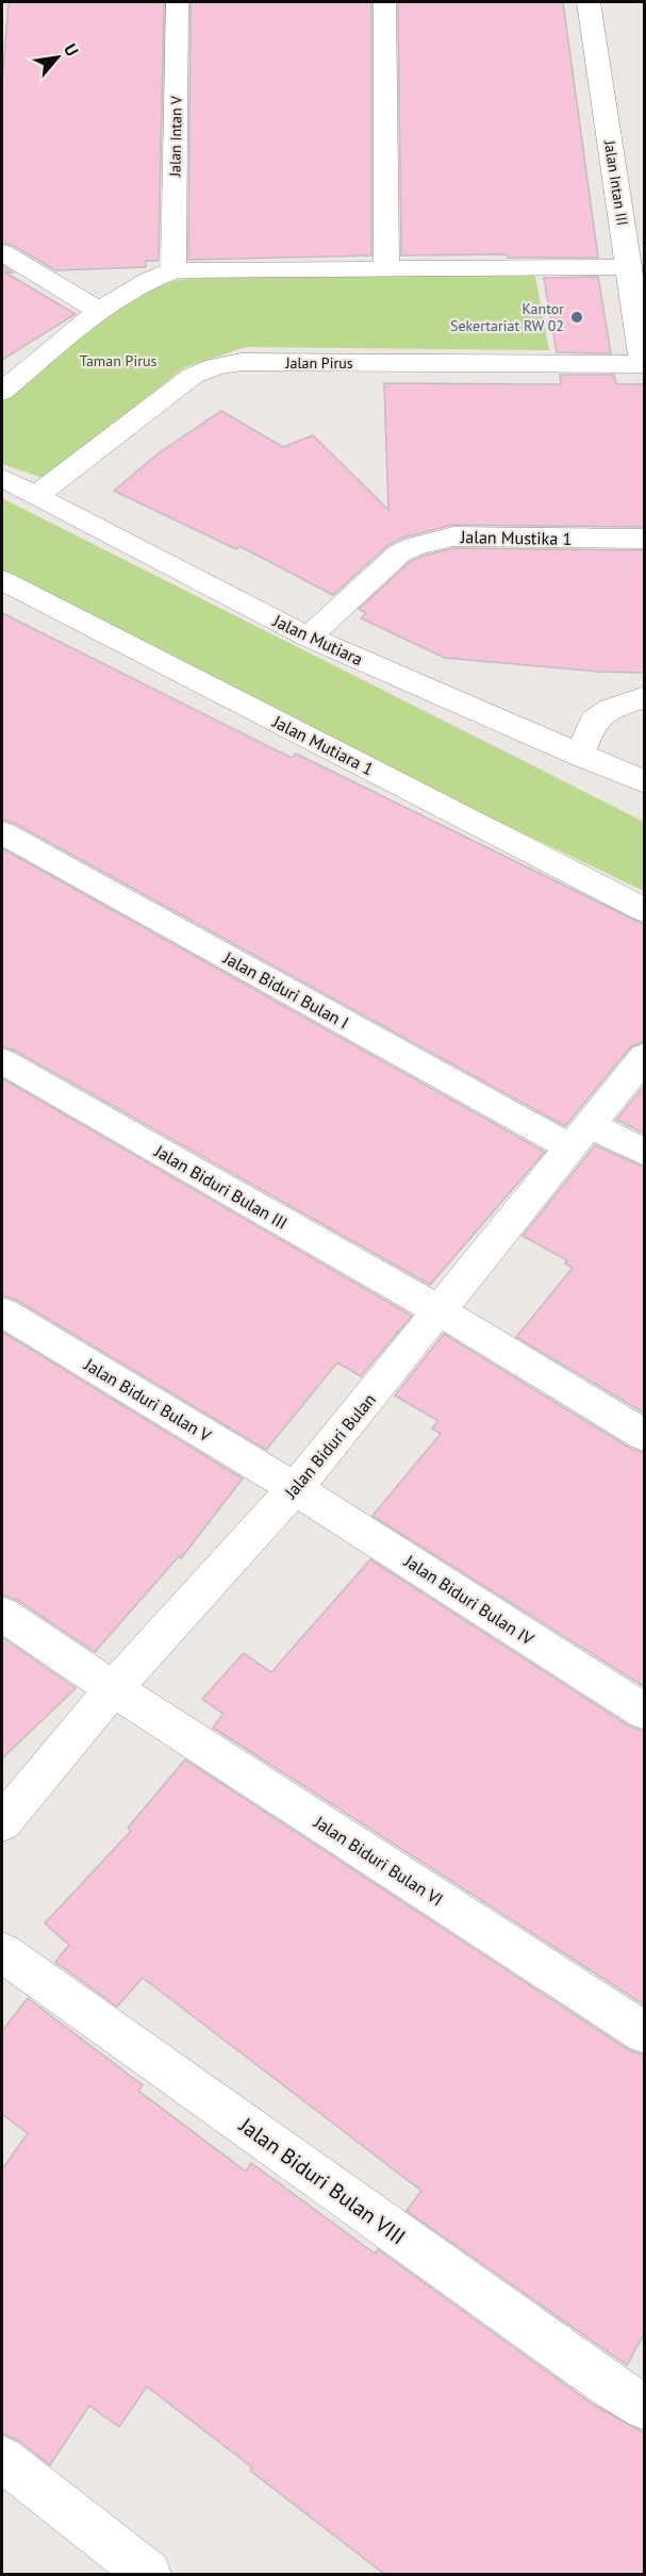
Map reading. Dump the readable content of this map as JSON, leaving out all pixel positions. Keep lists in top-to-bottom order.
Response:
{
  "streets": {
    "street": [
      "Jalan Intan V",
      "Jalan Intan III",
      "Jalan Pirus",
      "Jalan Mustika 1",
      "Jalan Mutiara",
      "Jalan Mutiara 1",
      "Jalan Biduri Bulan I",
      "Jalan Biduri Bulan III",
      "Jalan Biduri Bulan V",
      "Jalan Biduri Bulan",
      "Jalan Biduri Bulan IV",
      "Jalan Biduri Bulan VI",
      "Jalan Biduri Bulan VIII"
    ]
  },
  "crossings": [
    ["Jalan Intan III", "Jalan Pirus"],
    ["Jalan Pirus", "Jalan Mutiara"],
    ["Jalan Mustika 1", "Jalan Mutiara"],
    ["Jalan Biduri Bulan I", "Jalan Biduri Bulan"],
    ["Jalan Biduri Bulan III", "Jalan Biduri Bulan"],
    ["Jalan Biduri Bulan V", "Jalan Biduri Bulan"],
    ["Jalan Biduri Bulan V", "Jalan Biduri Bulan IV"],
    ["Jalan Biduri Bulan", "Jalan Biduri Bulan IV"],
    ["Jalan Biduri Bulan", "Jalan Biduri Bulan VI"]
  ],
  "parks": ["Taman Pirus"],
  "places": ["Kantor Sekertariat RW 02"],
  "north": "top right"
}
